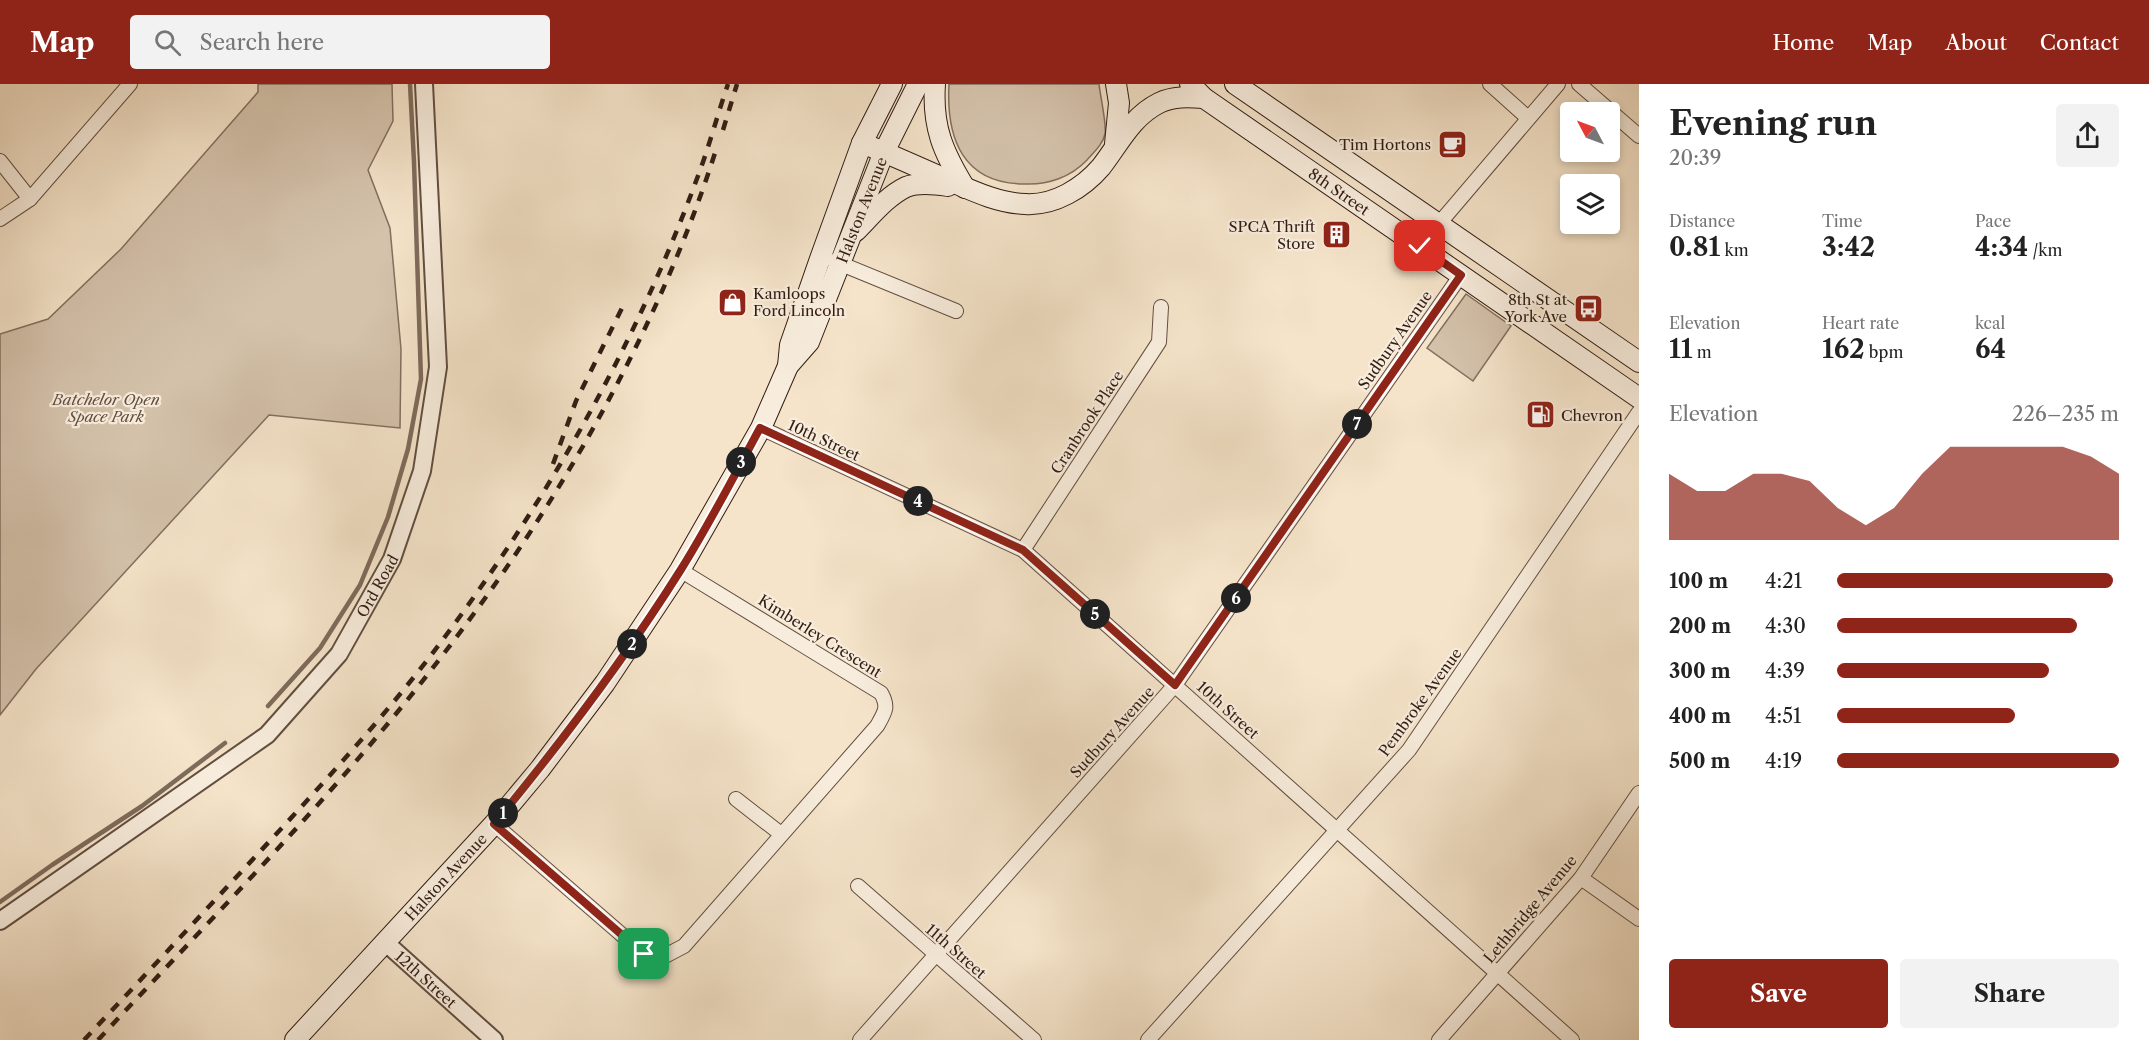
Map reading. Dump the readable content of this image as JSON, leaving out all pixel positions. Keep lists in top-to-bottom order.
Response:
{
  "streets": {
    "main road": ["8th Street", "Halston Avenue"],
    "street": [
      "Sudbury Avenue",
      "Cranbrook Place",
      "10th Street",
      "Ord Road",
      "Kimberley Crescent",
      "Pembroke Avenue",
      "Lethbridge Avenue",
      "11th Street",
      "12th Street"
    ]
  },
  "crossings": [
    ["8th Street", "Sudbury Avenue"],
    ["Halston Avenue", "10th Street"],
    ["Halston Avenue", "Kimberley Crescent"],
    ["Halston Avenue", "12th Street"],
    ["Sudbury Avenue", "10th Street"],
    ["Sudbury Avenue", "11th Street"],
    ["Cranbrook Place", "10th Street"],
    ["10th Street", "Pembroke Avenue"],
    ["10th Street", "Lethbridge Avenue"]
  ],
  "parks": ["Batchelor Open Space Park"],
  "places": {
    "cafe": ["Tim Hortons"],
    "building": ["SPCA Thrift Store"],
    "shop": ["Kamloops Ford Lincoln"],
    "bus stop": ["8th St at York Ave"],
    "fuel station": ["Chevron"]
  },
  "north": "top left",
  "page": {
    "header": "Map",
    "search": "Search here",
    "nav": [
      "Home",
      "Map",
      "About",
      "Contact"
    ],
    "heading": ["Evening run", "20:39"],
    "stats": [
      ["Distance", "0.81 km"],
      ["Time", "3:42"],
      ["Pace", "4:34 /km"],
      ["Elevation", "11 m"],
      ["Heart rate", "162 bpm"],
      ["kcal", "64"]
    ],
    "chart": ["Elevation", "226–235 m"],
    "pins": [
      "7",
      "3",
      "4",
      "6",
      "5",
      "2",
      "1"
    ],
    "list": [
      {
        "name": "100 m",
        "note": "4:21"
      },
      {
        "name": "200 m",
        "note": "4:30"
      },
      {
        "name": "300 m",
        "note": "4:39"
      },
      {
        "name": "400 m",
        "note": "4:51"
      },
      {
        "name": "500 m",
        "note": "4:19"
      }
    ],
    "buttons": ["Save", "Share"]
  }
}
